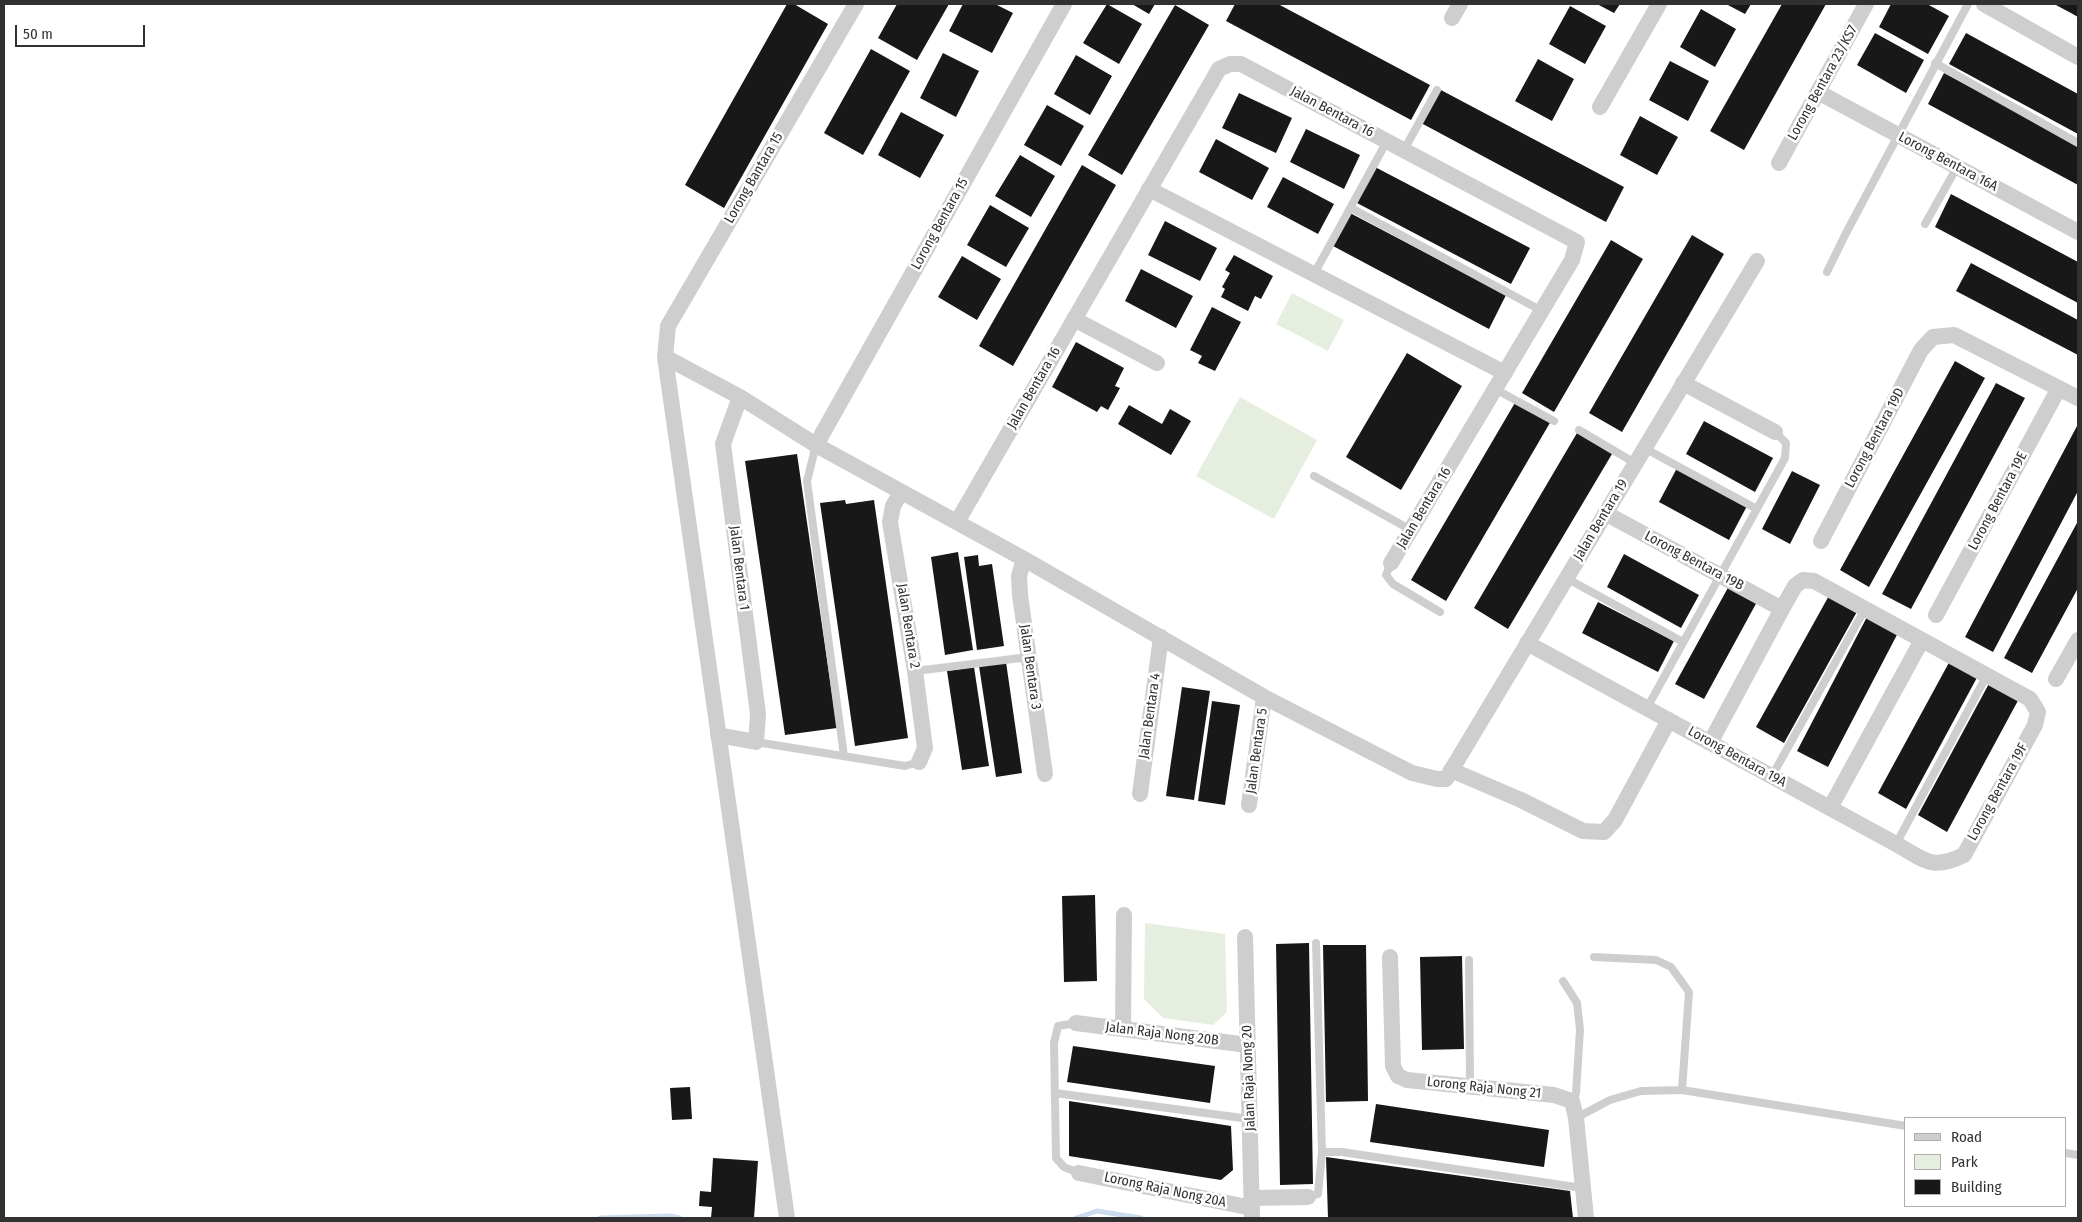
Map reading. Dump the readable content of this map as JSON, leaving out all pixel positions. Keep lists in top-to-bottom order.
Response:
{
  "streets": {
    "street": [
      "Lorong Bentara 23/KS7",
      "Jalan Bentara 16",
      "Lorong Bentara 16A",
      "Lorong Bantara 15",
      "Lorong Bentara 15",
      "Lorong Bentara 19D",
      "Lorong Bentara 19E",
      "Jalan Bentara 19",
      "Lorong Bentara 19B",
      "Jalan Bentara 1",
      "Jalan Bentara 2",
      "Jalan Bentara 3",
      "Jalan Bentara 4",
      "Jalan Bentara 5",
      "Lorong Bentara 19A",
      "Lorong Bentara 19F",
      "Jalan Raja Nong 20B",
      "Jalan Raja Nong 20",
      "Lorong Raja Nong 21",
      "Lorong Raja Nong 20A"
    ]
  },
  "crossings": [
    ["Lorong Bentara 23/KS7", "Lorong Bentara 16A"],
    ["Lorong Bentara 19D", "Lorong Bentara 19E"],
    ["Jalan Bentara 19", "Lorong Bentara 19B"],
    ["Jalan Bentara 19", "Lorong Bentara 19A"],
    ["Lorong Bentara 19A", "Lorong Bentara 19F"],
    ["Jalan Raja Nong 20B", "Jalan Raja Nong 20"],
    ["Jalan Raja Nong 20", "Lorong Raja Nong 20A"]
  ],
  "legend": ["Road", "Park", "Building"],
  "scale_bar": "50 m"
}
